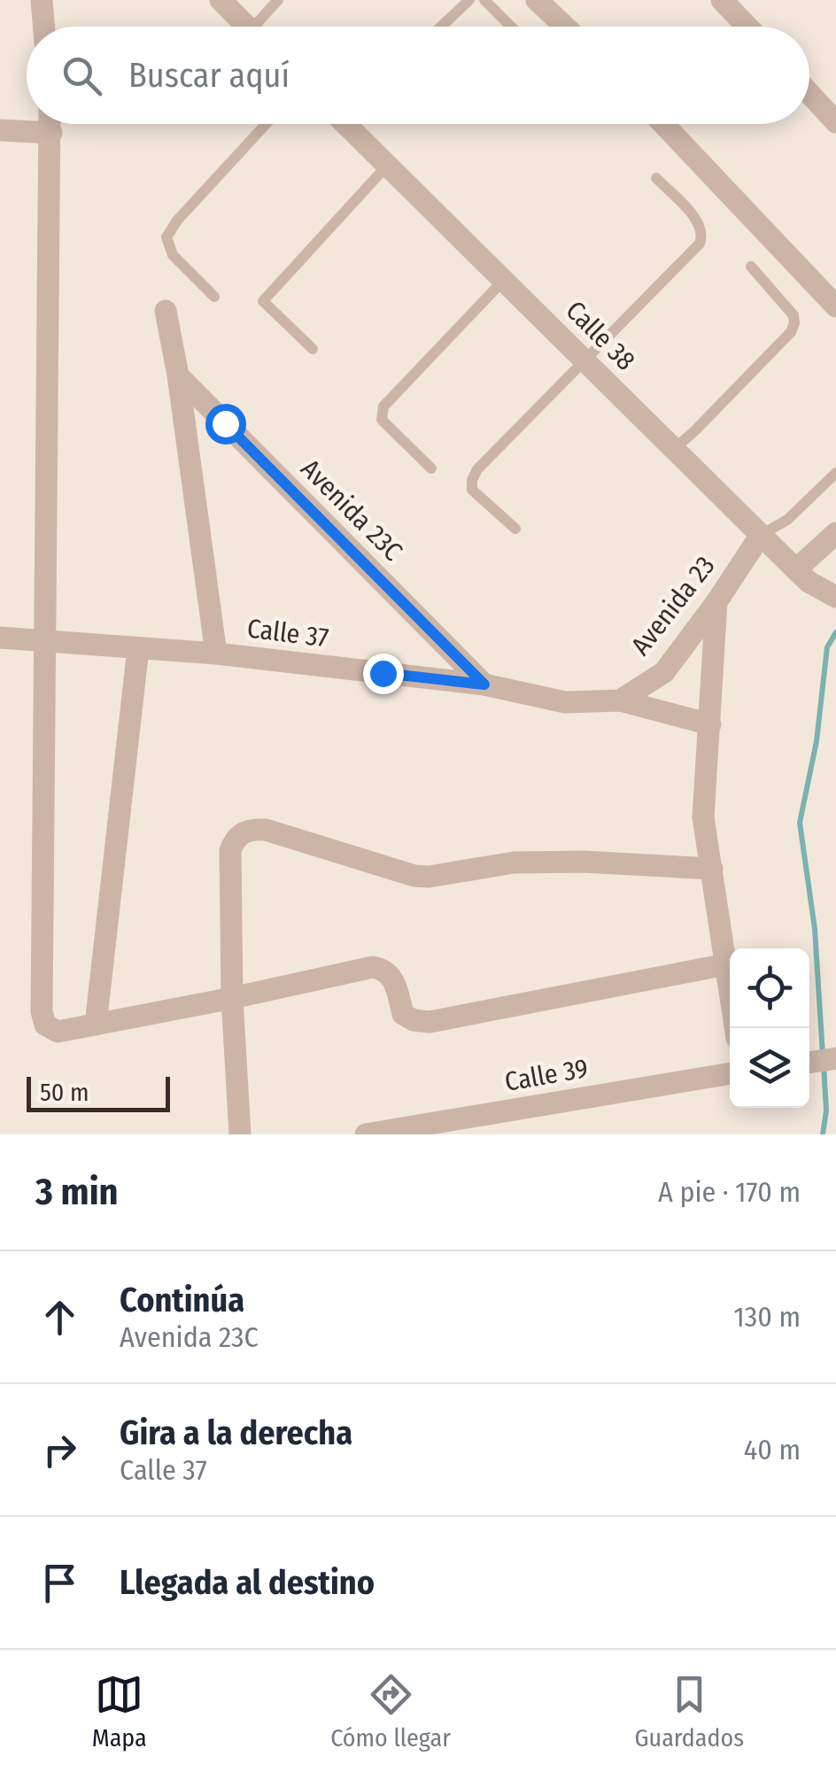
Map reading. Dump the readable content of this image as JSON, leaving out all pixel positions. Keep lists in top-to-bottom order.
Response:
{
  "streets": {
    "street": [
      "Calle 38",
      "Avenida 23C",
      "Avenida 23",
      "Calle 37",
      "Calle 39"
    ]
  },
  "crossings": [
    ["Calle 38", "Avenida 23"],
    ["Avenida 23C", "Calle 37"],
    ["Avenida 23", "Calle 37"]
  ],
  "scale_bar": "50 m",
  "page": {
    "search": "Buscar aquí",
    "scale": "50 m",
    "heading": ["3 min", "A pie · 170 m"],
    "list": [
      ["Continúa", "Avenida 23C", "130 m"],
      ["Gira a la derecha", "Calle 37", "40 m"],
      "Llegada al destino"
    ],
    "nav": ["Mapa", "Cómo llegar", "Guardados"]
  }
}
